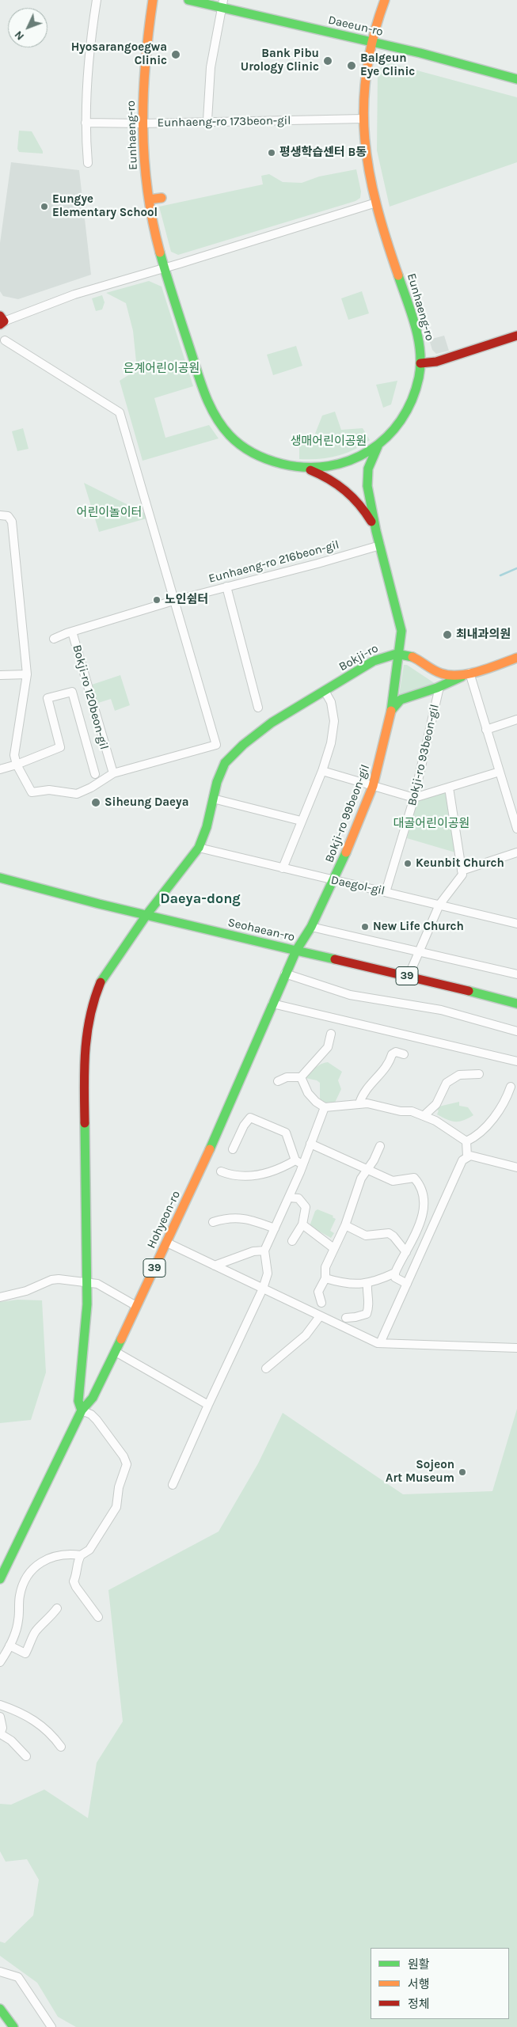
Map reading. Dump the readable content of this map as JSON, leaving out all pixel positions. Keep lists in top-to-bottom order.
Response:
{
  "streets": {
    "main road": [
      "Daeeun-ro",
      "Eunhaeng-ro",
      "Bokji-ro",
      "Bokji-ro 99beon-gil",
      "Seohaean-ro",
      "39",
      "Hohyeon-ro"
    ],
    "street": [
      "Eunhaeng-ro 173beon-gil",
      "Eunhaeng-ro 216beon-gil",
      "Bokji-ro 120beon-gil",
      "Bokji-ro 93beon-gil",
      "Daegol-gil"
    ]
  },
  "crossings": [
    ["Daeeun-ro", "Eunhaeng-ro"],
    ["Eunhaeng-ro 173beon-gil", "Eunhaeng-ro"],
    ["Eunhaeng-ro 216beon-gil", "Bokji-ro 120beon-gil"],
    ["Bokji-ro", "Bokji-ro 99beon-gil"],
    ["Bokji-ro", "Daegol-gil"],
    ["Bokji-ro", "Seohaean-ro"],
    ["Bokji-ro", "Hohyeon-ro"],
    ["Bokji-ro 93beon-gil", "Daegol-gil"],
    ["Bokji-ro 99beon-gil", "Daegol-gil"],
    ["Bokji-ro 99beon-gil", "Seohaean-ro"],
    ["Bokji-ro 99beon-gil", "Hohyeon-ro"],
    ["Seohaean-ro", "Hohyeon-ro"]
  ],
  "districts": ["Daeya-dong"],
  "parks": [
    "은계어린이공원",
    "생매어린이공원",
    "어린이놀이터",
    "대골어린이공원"
  ],
  "places": [
    "Hyosarangoegwa Clinic",
    "Bank Pibu Urology Clinic",
    "Balgeun Eye Clinic",
    "평생학습센터 B동",
    "Eungye Elementary School",
    "노인쉼터",
    "최내과의원",
    "Siheung Daeya",
    "Keunbit Church",
    "New Life Church",
    "Sojeon Art Museum"
  ],
  "legend": ["원활", "서행", "정체"],
  "north": "bottom left"
}
